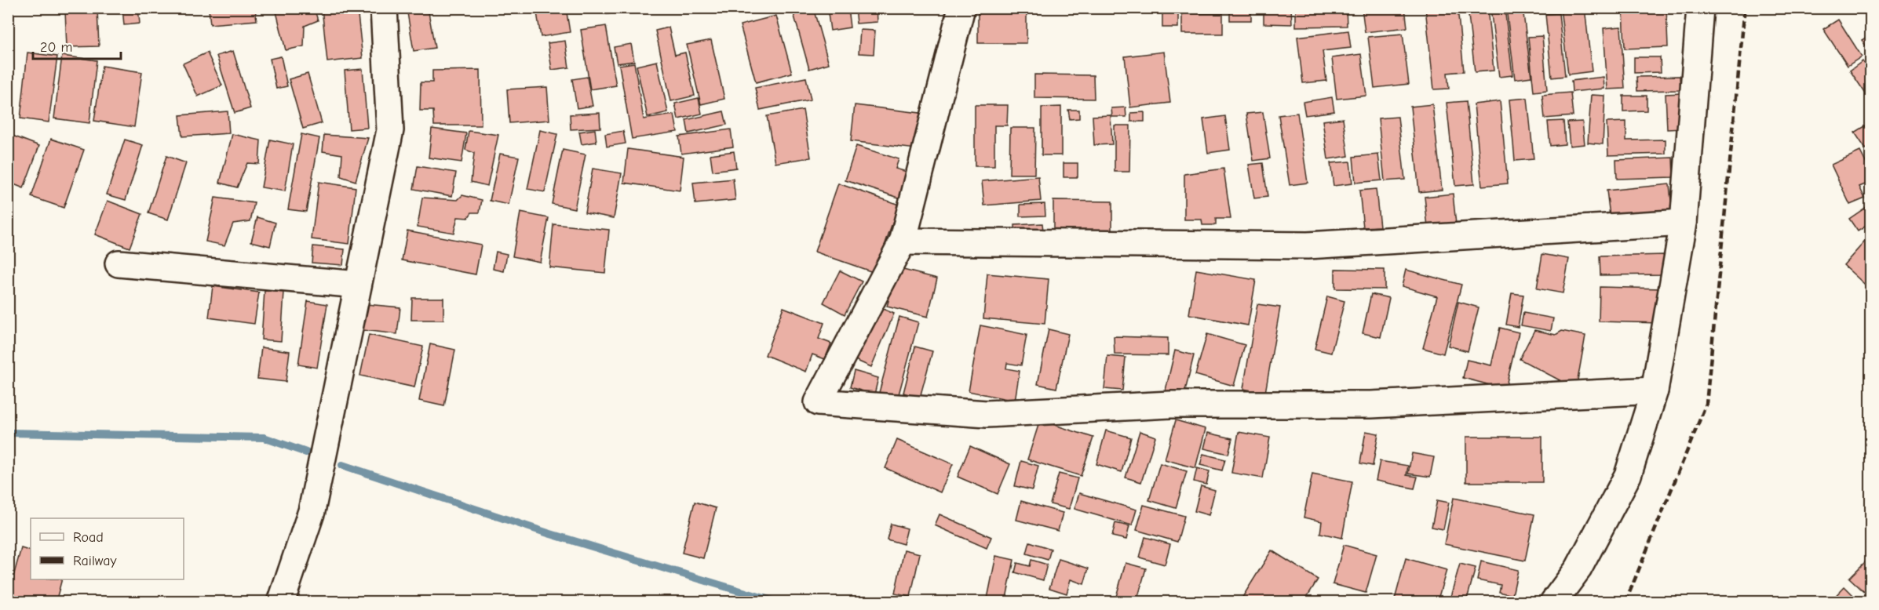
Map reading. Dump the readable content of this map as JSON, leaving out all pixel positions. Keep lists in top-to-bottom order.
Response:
{
  "legend": ["Road", "Railway"],
  "scale_bar": "20 m"
}
